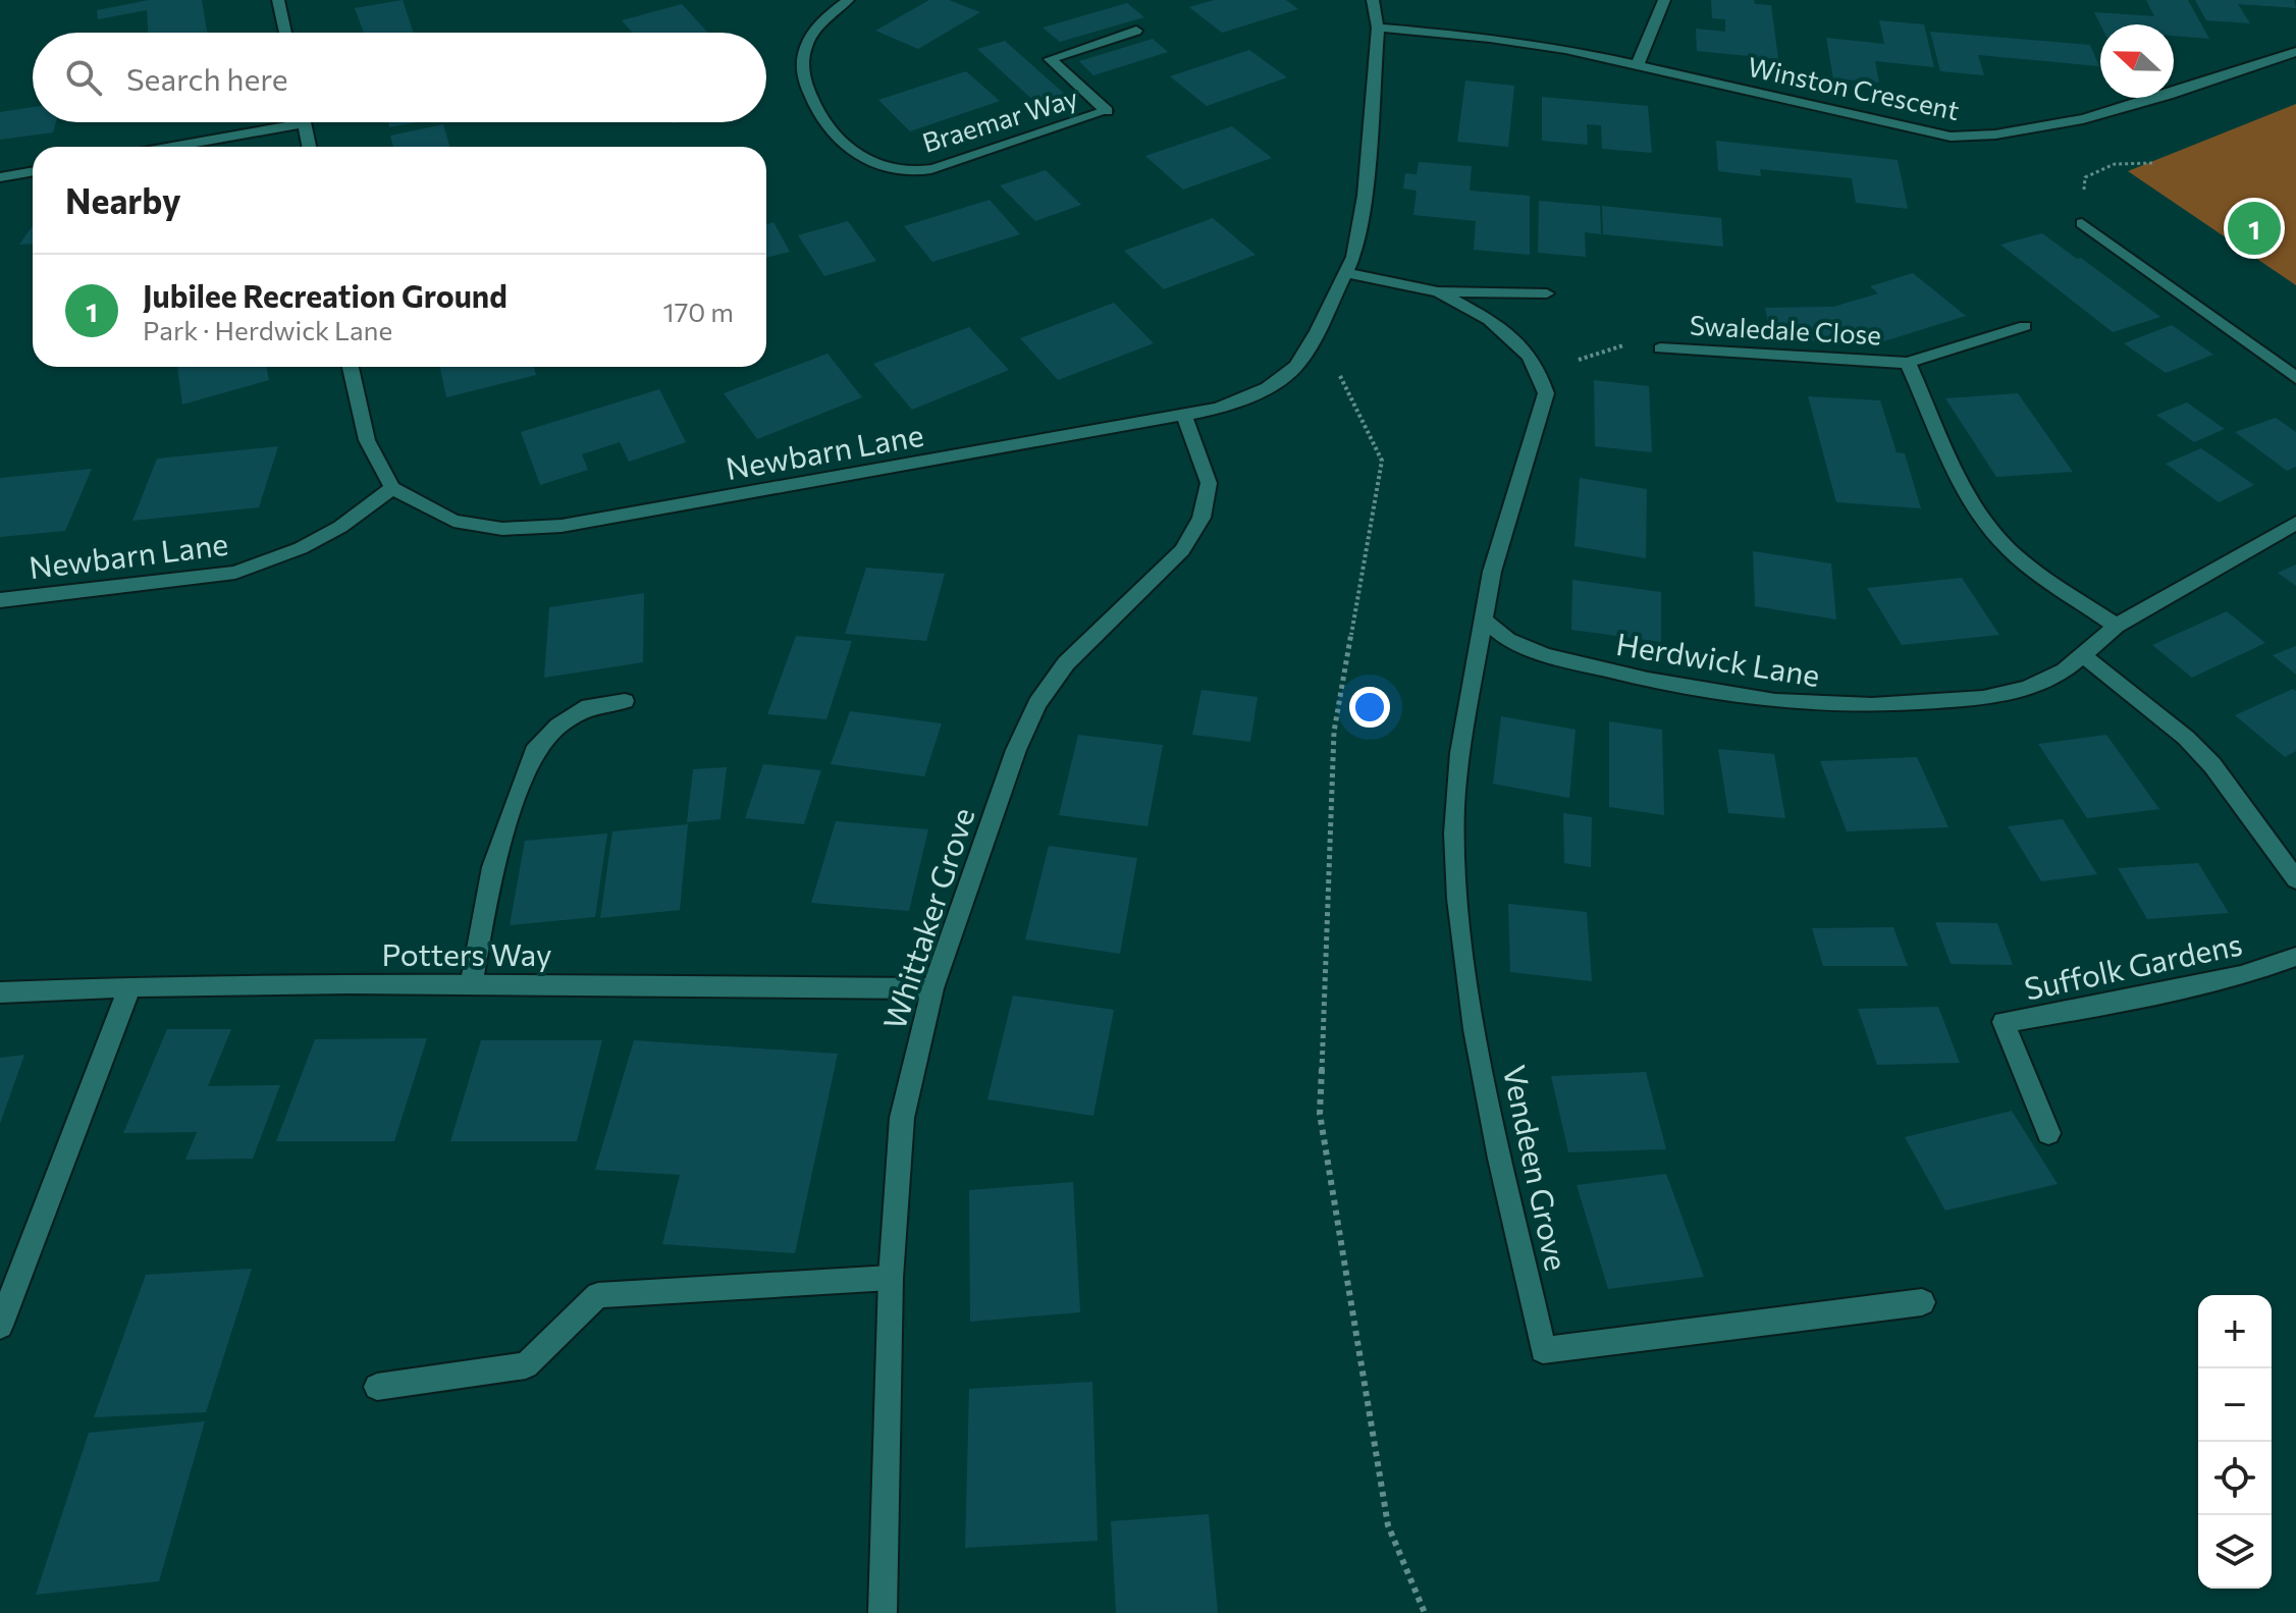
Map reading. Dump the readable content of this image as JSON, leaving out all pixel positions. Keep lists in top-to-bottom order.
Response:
{
  "streets": {
    "street": [
      "Winston Crescent",
      "Braemar Way",
      "Swaledale Close",
      "Newbarn Lane",
      "Herdwick Lane",
      "Whittaker Grove",
      "Potters Way",
      "Suffolk Gardens",
      "Vendeen Grove"
    ]
  },
  "crossings": [
    ["Winston Crescent", "Newbarn Lane"],
    ["Swaledale Close", "Herdwick Lane"],
    ["Newbarn Lane", "Whittaker Grove"],
    ["Herdwick Lane", "Vendeen Grove"],
    ["Whittaker Grove", "Potters Way"]
  ],
  "north": "left",
  "page": {
    "search": "Search here",
    "heading": "Nearby",
    "pins": "1",
    "list": [
      {
        "mark": "1",
        "name": "Jubilee Recreation Ground",
        "note": "Park · Herdwick Lane",
        "value": "170 m"
      }
    ],
    "map_buttons": ["+", "−"]
  }
}
